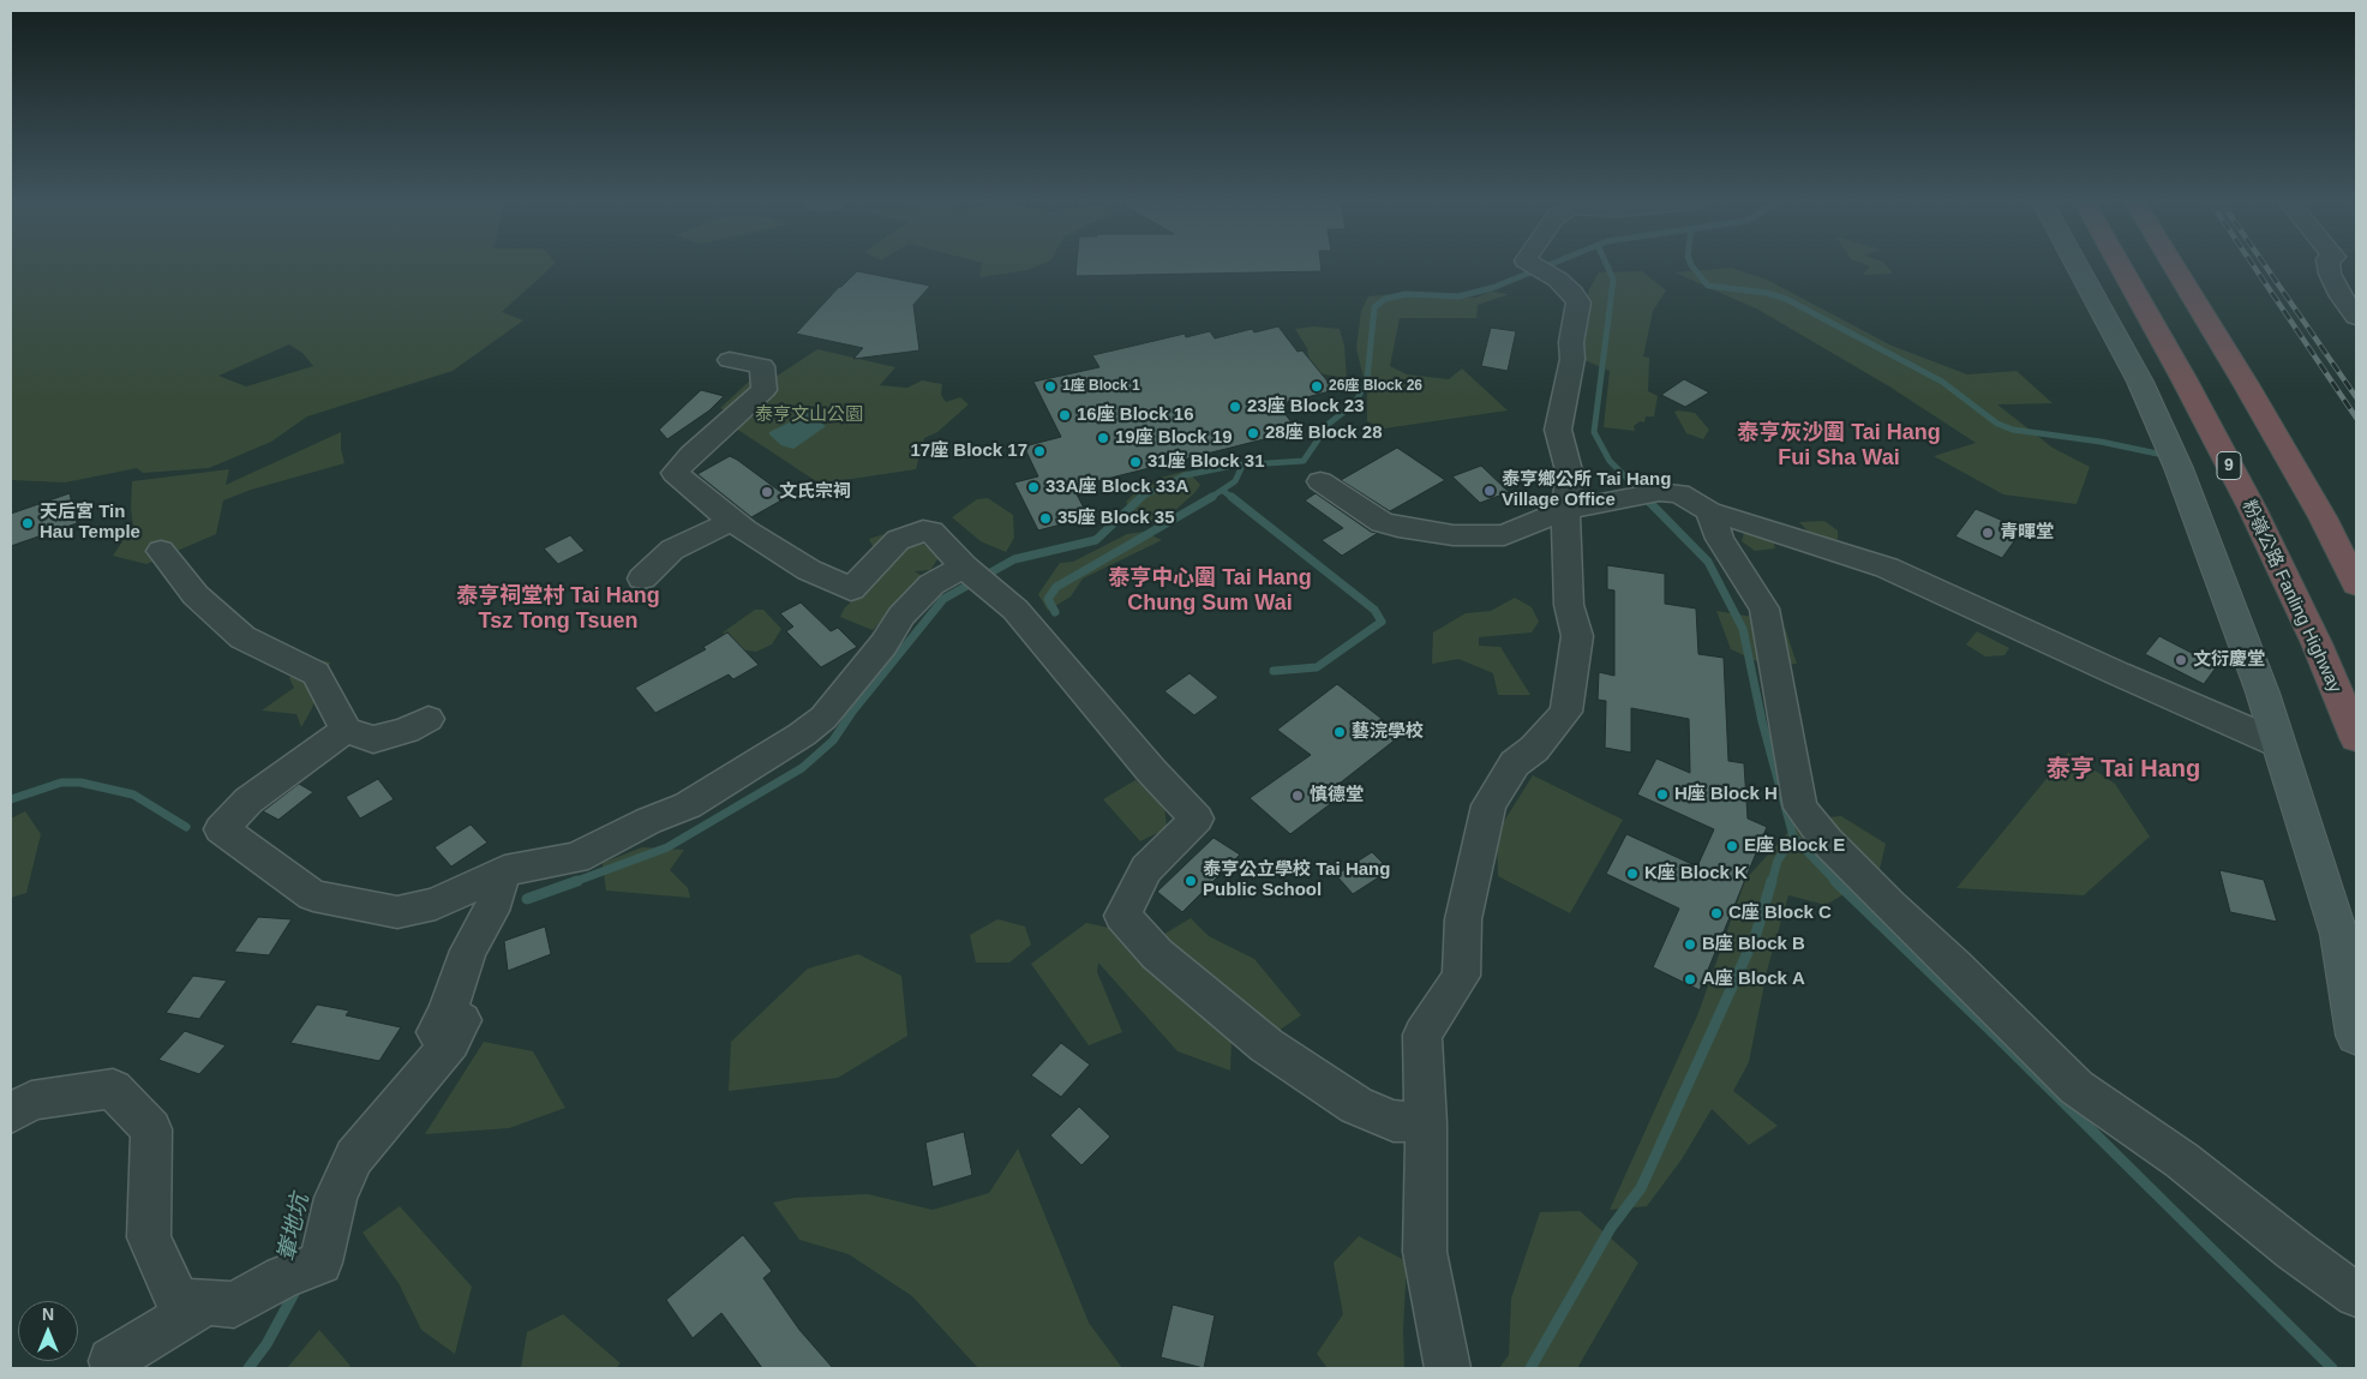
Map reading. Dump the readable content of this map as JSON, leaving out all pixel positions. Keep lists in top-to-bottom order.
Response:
{
  "streets": {
    "highway": ["9", "粉嶺公路 Fanling Highway"]
  },
  "districts": [
    "泰亨灰沙圍 Tai Hang Fui Sha Wai",
    "泰亨中心圍 Tai Hang Chung Sum Wai",
    "泰亨祠堂村 Tai Hang Tsz Tong Tsuen",
    "泰亨 Tai Hang"
  ],
  "water": ["輋地坑"],
  "parks": ["泰亨文山公園"],
  "places": [
    "1座 Block 1",
    "26座 Block 26",
    "23座 Block 23",
    "16座 Block 16",
    "28座 Block 28",
    "19座 Block 19",
    "17座 Block 17",
    "31座 Block 31",
    "33A座 Block 33A",
    "泰亨鄉公所 Tai Hang Village Office",
    "文氏宗祠",
    "35座 Block 35",
    "天后宮 Tin Hau Temple",
    "青暉堂",
    "文衍慶堂",
    "藝浣學校",
    "H座 Block H",
    "慎德堂",
    "E座 Block E",
    "K座 Block K",
    "泰亨公立學校 Tai Hang Public School",
    "C座 Block C",
    "B座 Block B",
    "A座 Block A"
  ],
  "north": "top"
}
